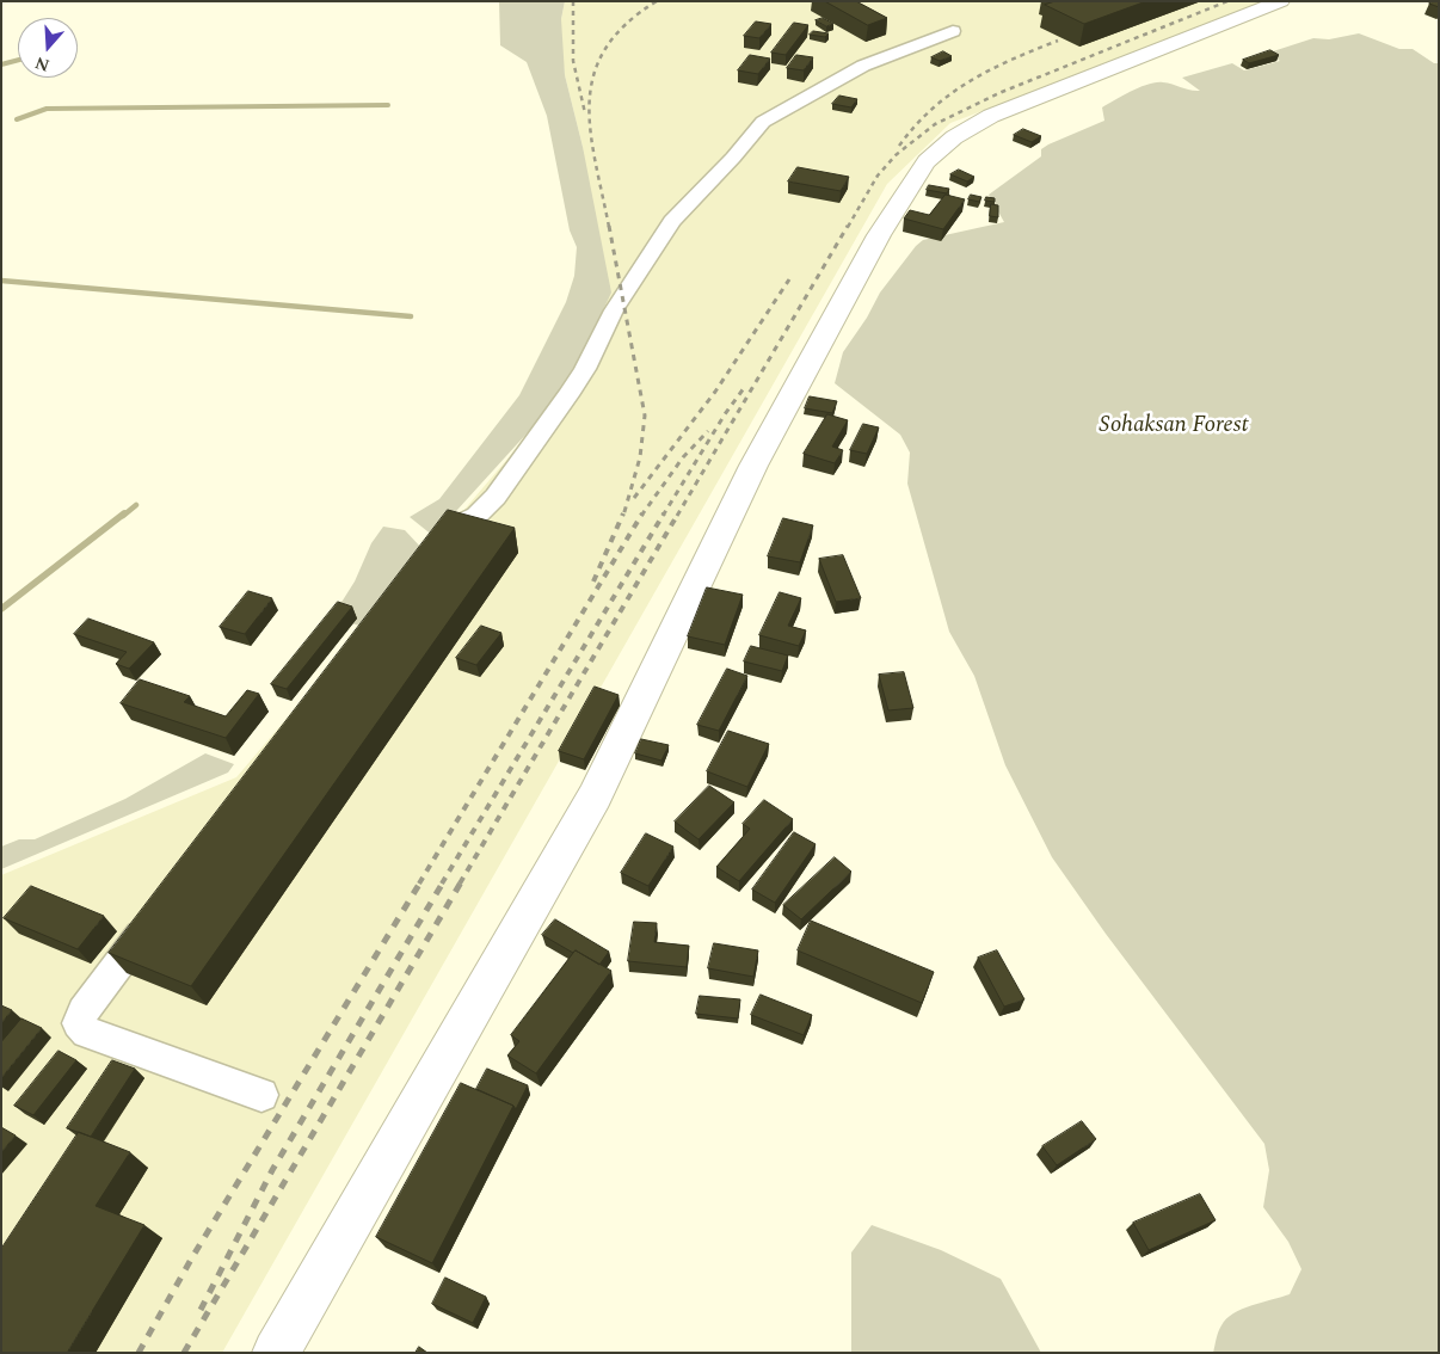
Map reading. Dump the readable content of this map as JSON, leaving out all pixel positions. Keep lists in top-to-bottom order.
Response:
{
  "parks": ["Sohaksan Forest"],
  "north": "bottom"
}
